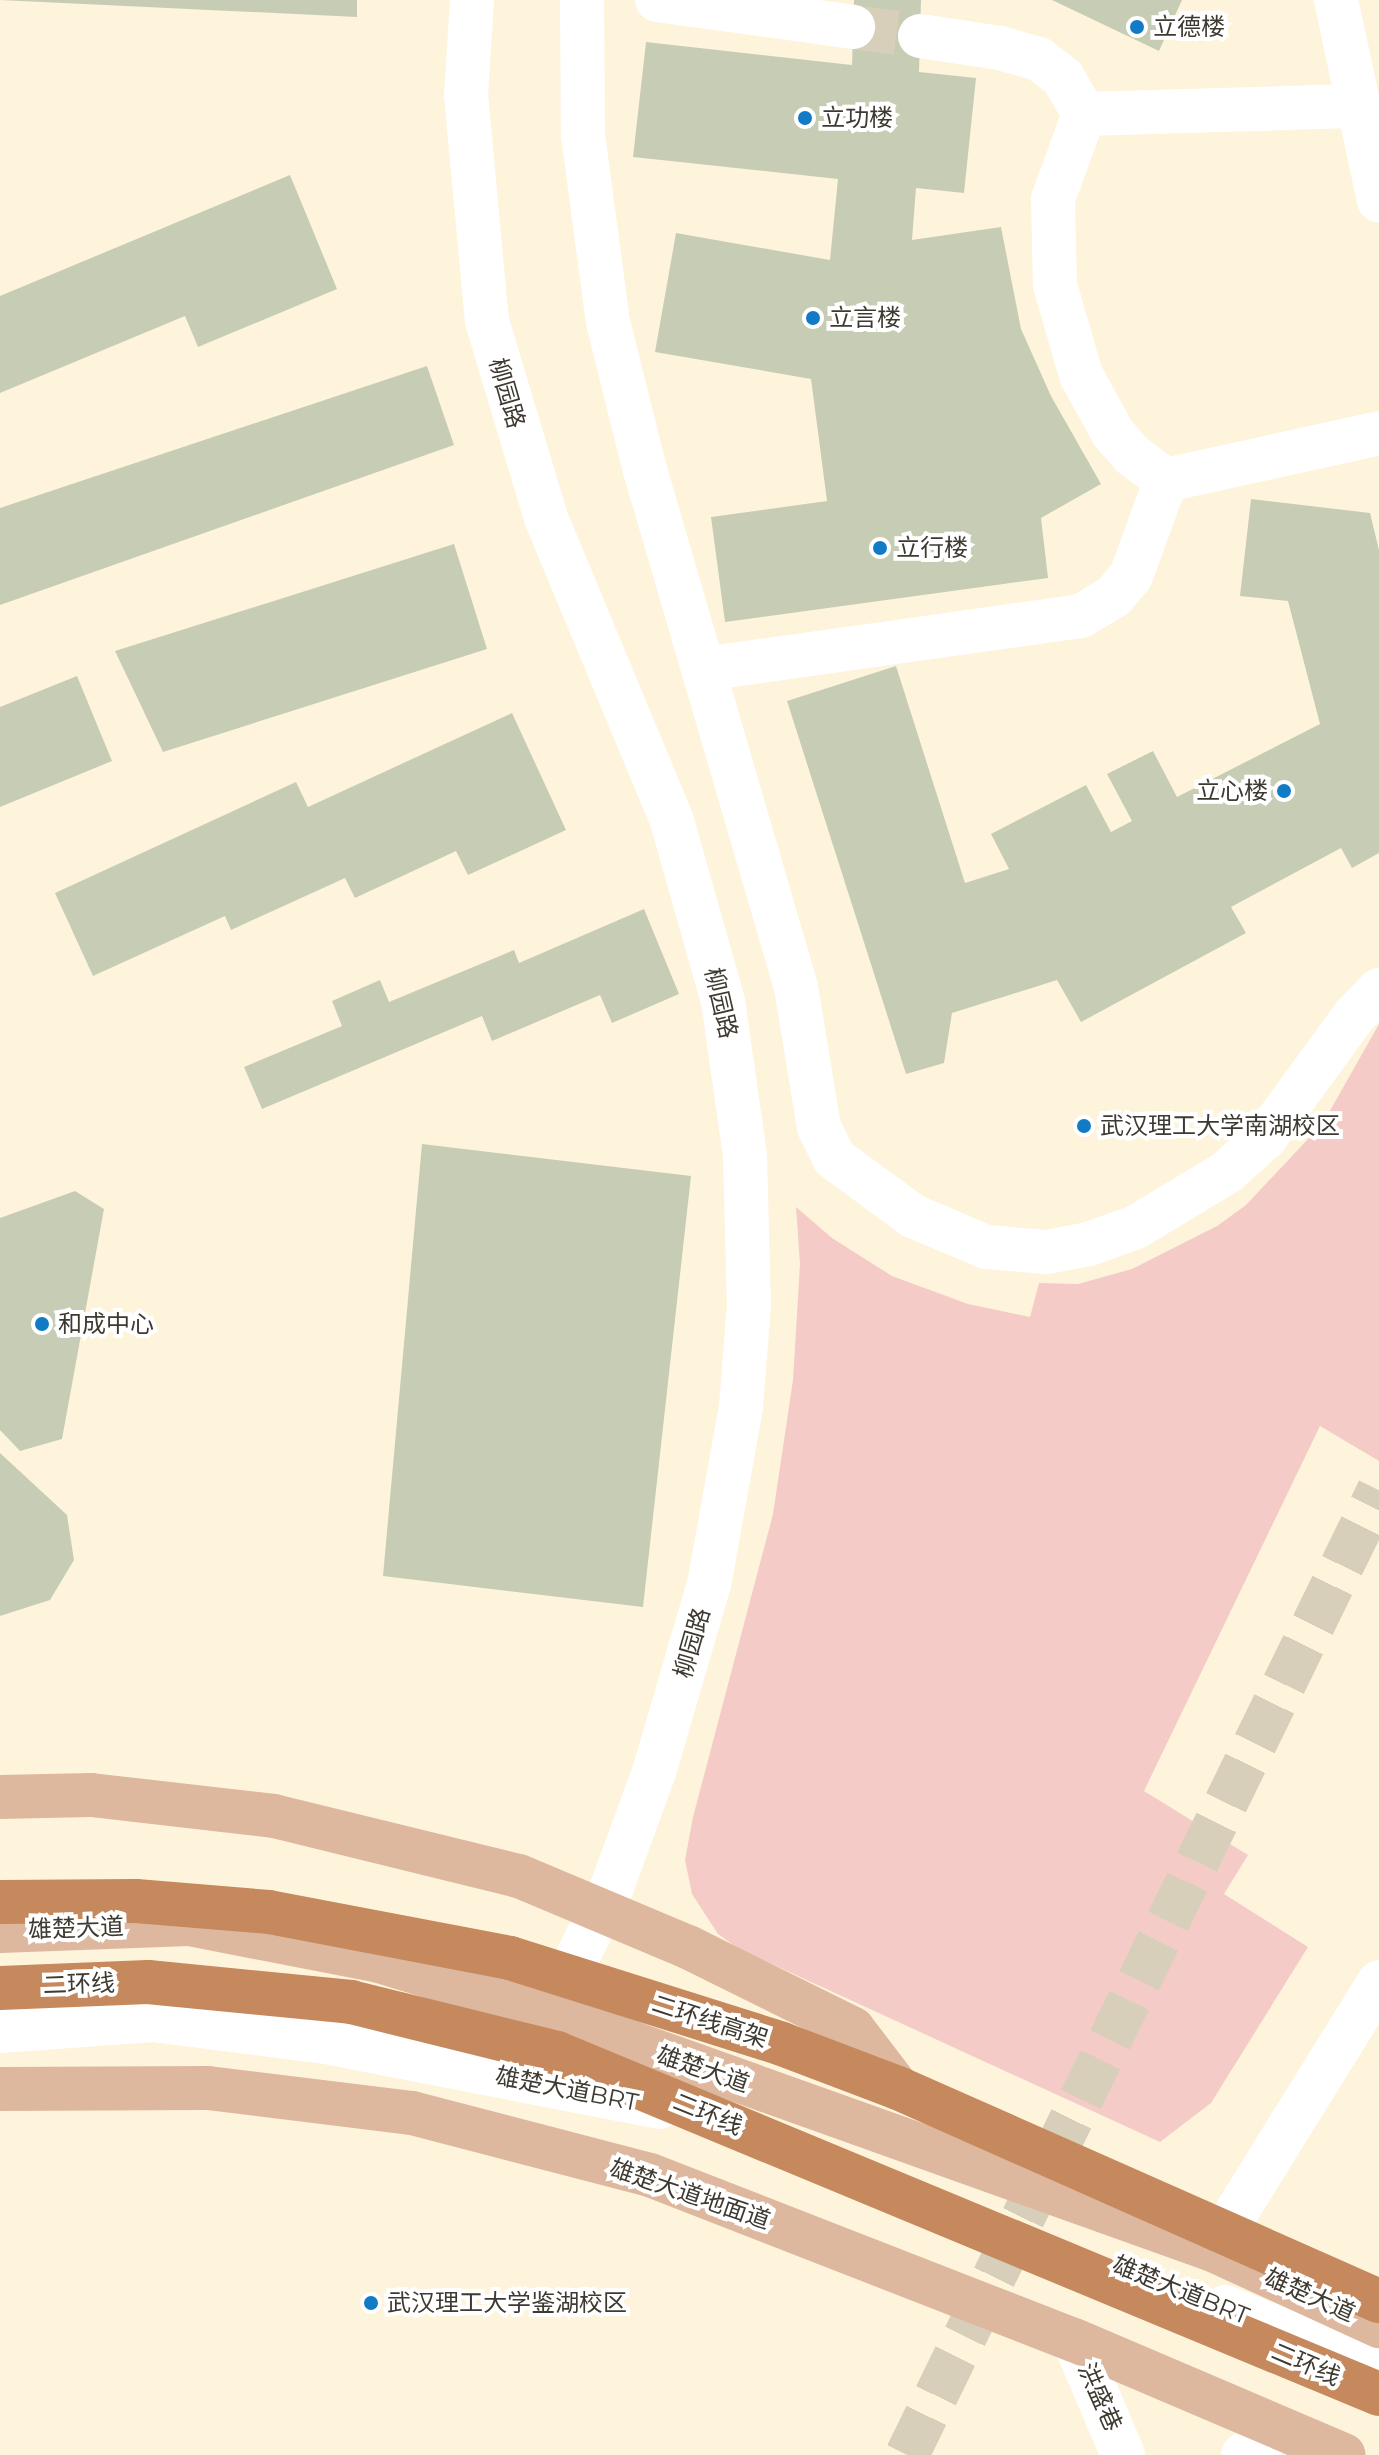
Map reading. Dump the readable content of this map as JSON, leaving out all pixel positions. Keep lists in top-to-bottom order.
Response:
{
  "streets": {
    "highway": ["二环线", "二环线高架"],
    "main road": ["雄楚大道", "雄楚大道地面道"],
    "street": ["柳园路", "雄楚大道BRT", "洪盛巷"]
  },
  "crossings": [
    ["柳园路", "雄楚大道"],
    ["雄楚大道地面道", "洪盛巷"]
  ],
  "places": [
    "立德楼",
    "立功楼",
    "立言楼",
    "立行楼",
    "立心楼",
    "武汉理工大学南湖校区",
    "和成中心",
    "武汉理工大学鉴湖校区"
  ]
}
